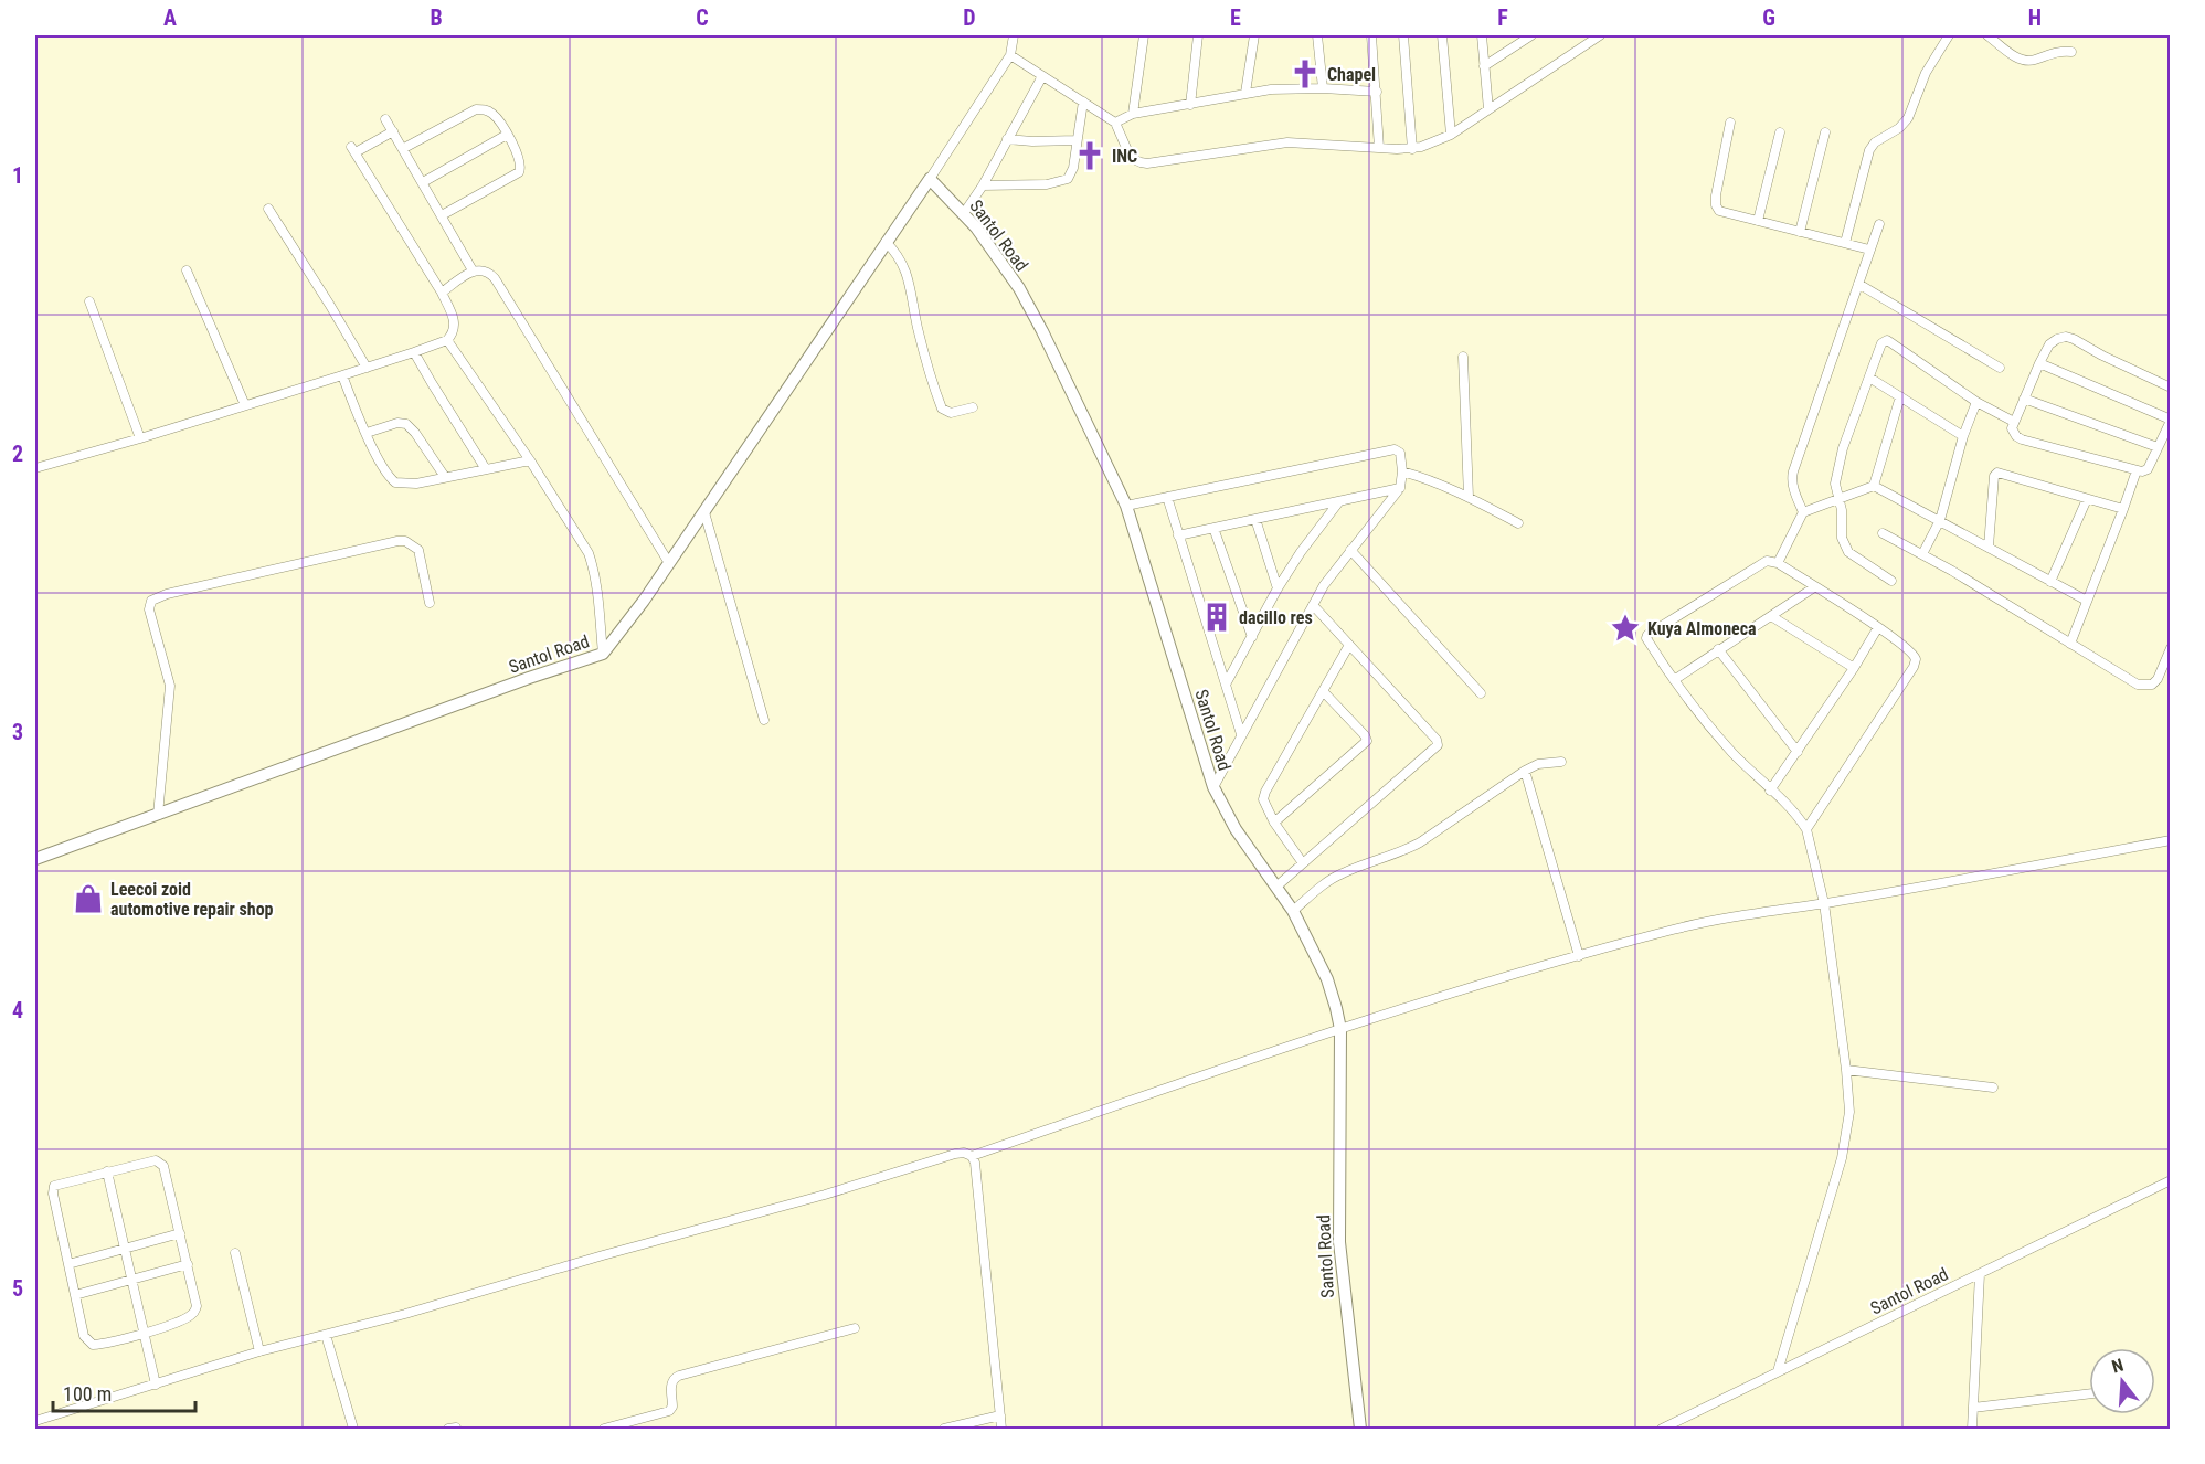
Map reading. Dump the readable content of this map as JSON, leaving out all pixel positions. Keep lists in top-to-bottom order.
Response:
{
  "streets": {
    "street": ["Santol Road"]
  },
  "places": {
    "church": ["Chapel", "INC"],
    "building": ["dacillo res"],
    "place": ["Kuya Almoneca"],
    "shop": ["Leecoi zoid automotive repair shop"]
  },
  "scale_bar": "100 m",
  "north": "top",
  "grid": {
    "columns": [
      "A",
      "B",
      "C",
      "D",
      "E",
      "F",
      "G",
      "H"
    ],
    "rows": [
      "1",
      "2",
      "3",
      "4",
      "5"
    ]
  }
}
